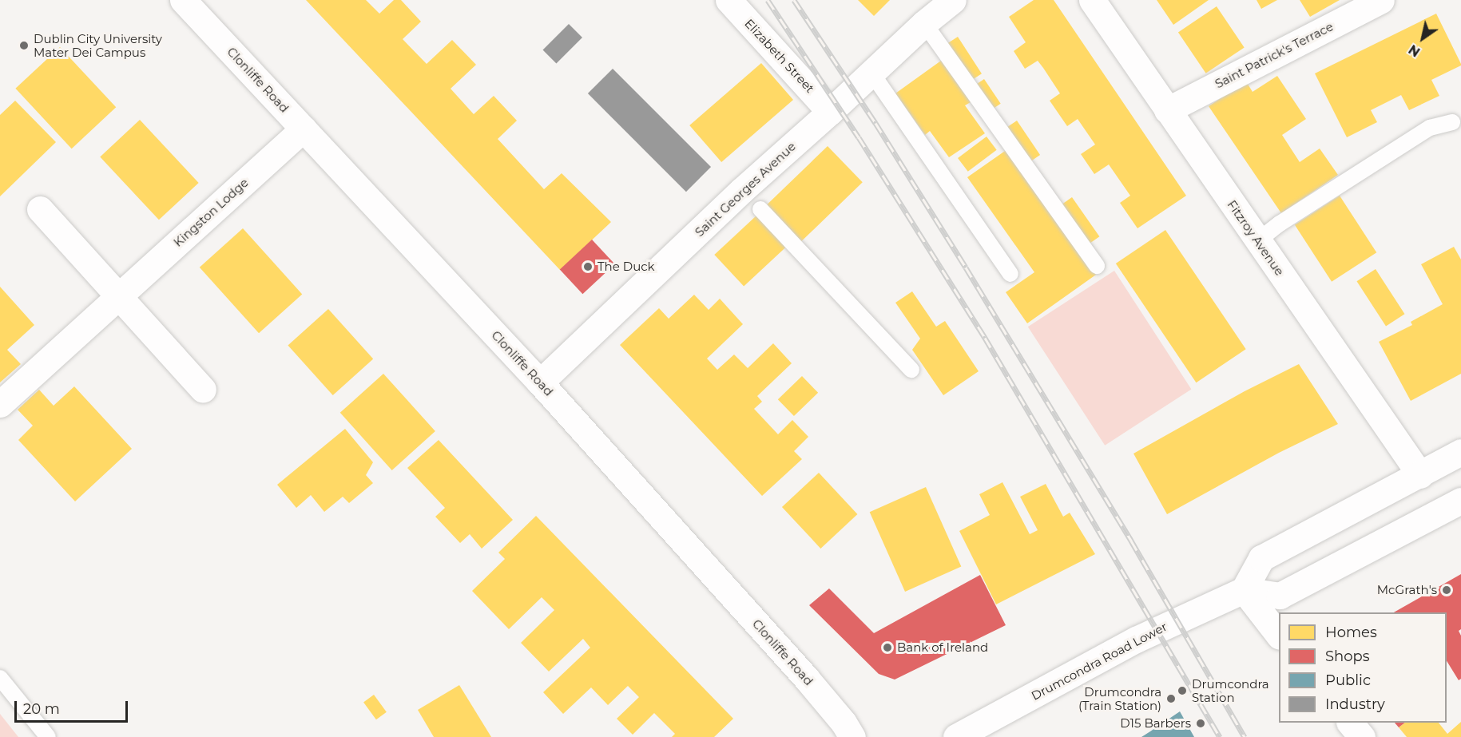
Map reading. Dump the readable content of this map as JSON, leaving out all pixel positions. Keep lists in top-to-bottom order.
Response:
{
  "streets": {
    "street": [
      "Saint Patrick's Terrace",
      "Elizabeth Street",
      "Clonliffe Road",
      "Saint Georges Avenue",
      "Kingston Lodge",
      "Fitzroy Avenue",
      "Drumcondra Road Lower"
    ]
  },
  "crossings": [
    ["Saint Patrick's Terrace", "Fitzroy Avenue"],
    ["Elizabeth Street", "Saint Georges Avenue"],
    ["Clonliffe Road", "Saint Georges Avenue"],
    ["Clonliffe Road", "Kingston Lodge"]
  ],
  "places": [
    "Dublin City University Mater Dei Campus",
    "The Duck",
    "McGrath's",
    "Bank of Ireland",
    "Drumcondra Station",
    "Drumcondra (Train Station)",
    "D15 Barbers"
  ],
  "legend": [
    "Homes",
    "Shops",
    "Public",
    "Industry"
  ],
  "scale_bar": "20 m",
  "north": "bottom left"
}
